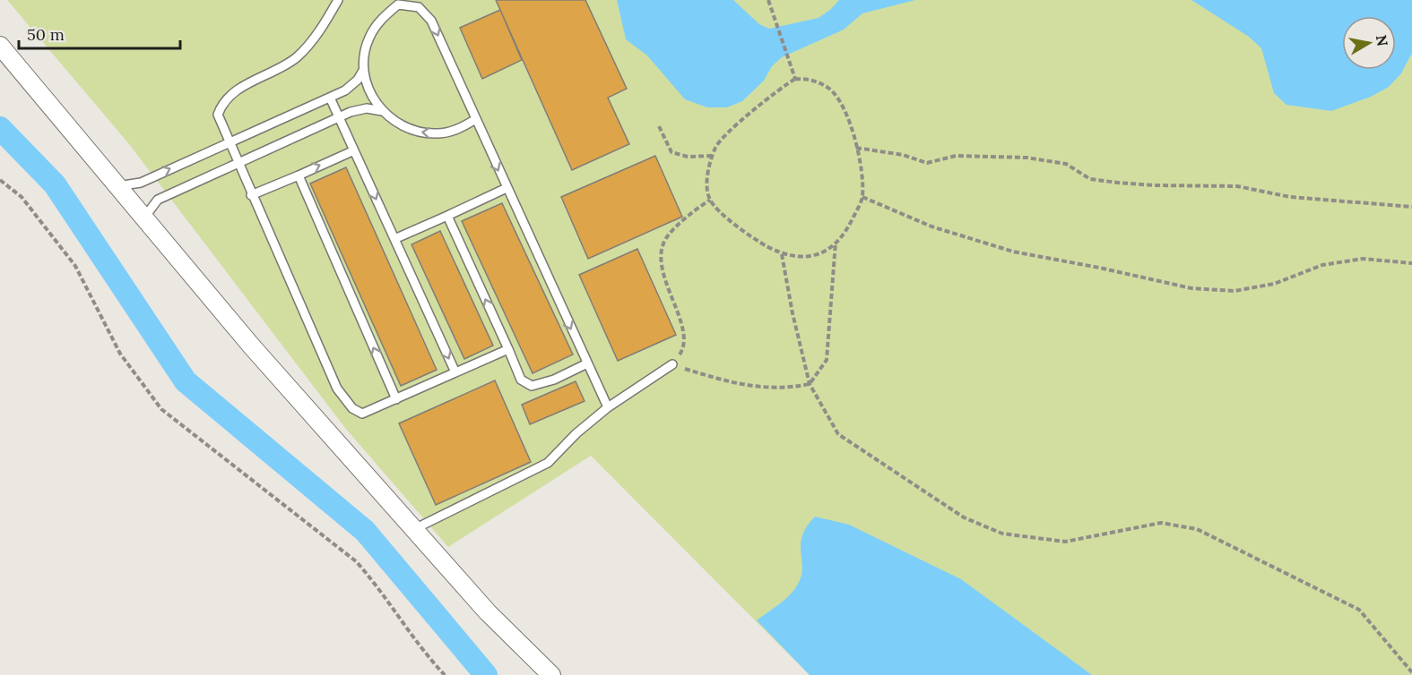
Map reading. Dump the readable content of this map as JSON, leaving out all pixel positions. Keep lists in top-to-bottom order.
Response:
{
  "scale_bar": "50 m",
  "north": "right"
}
